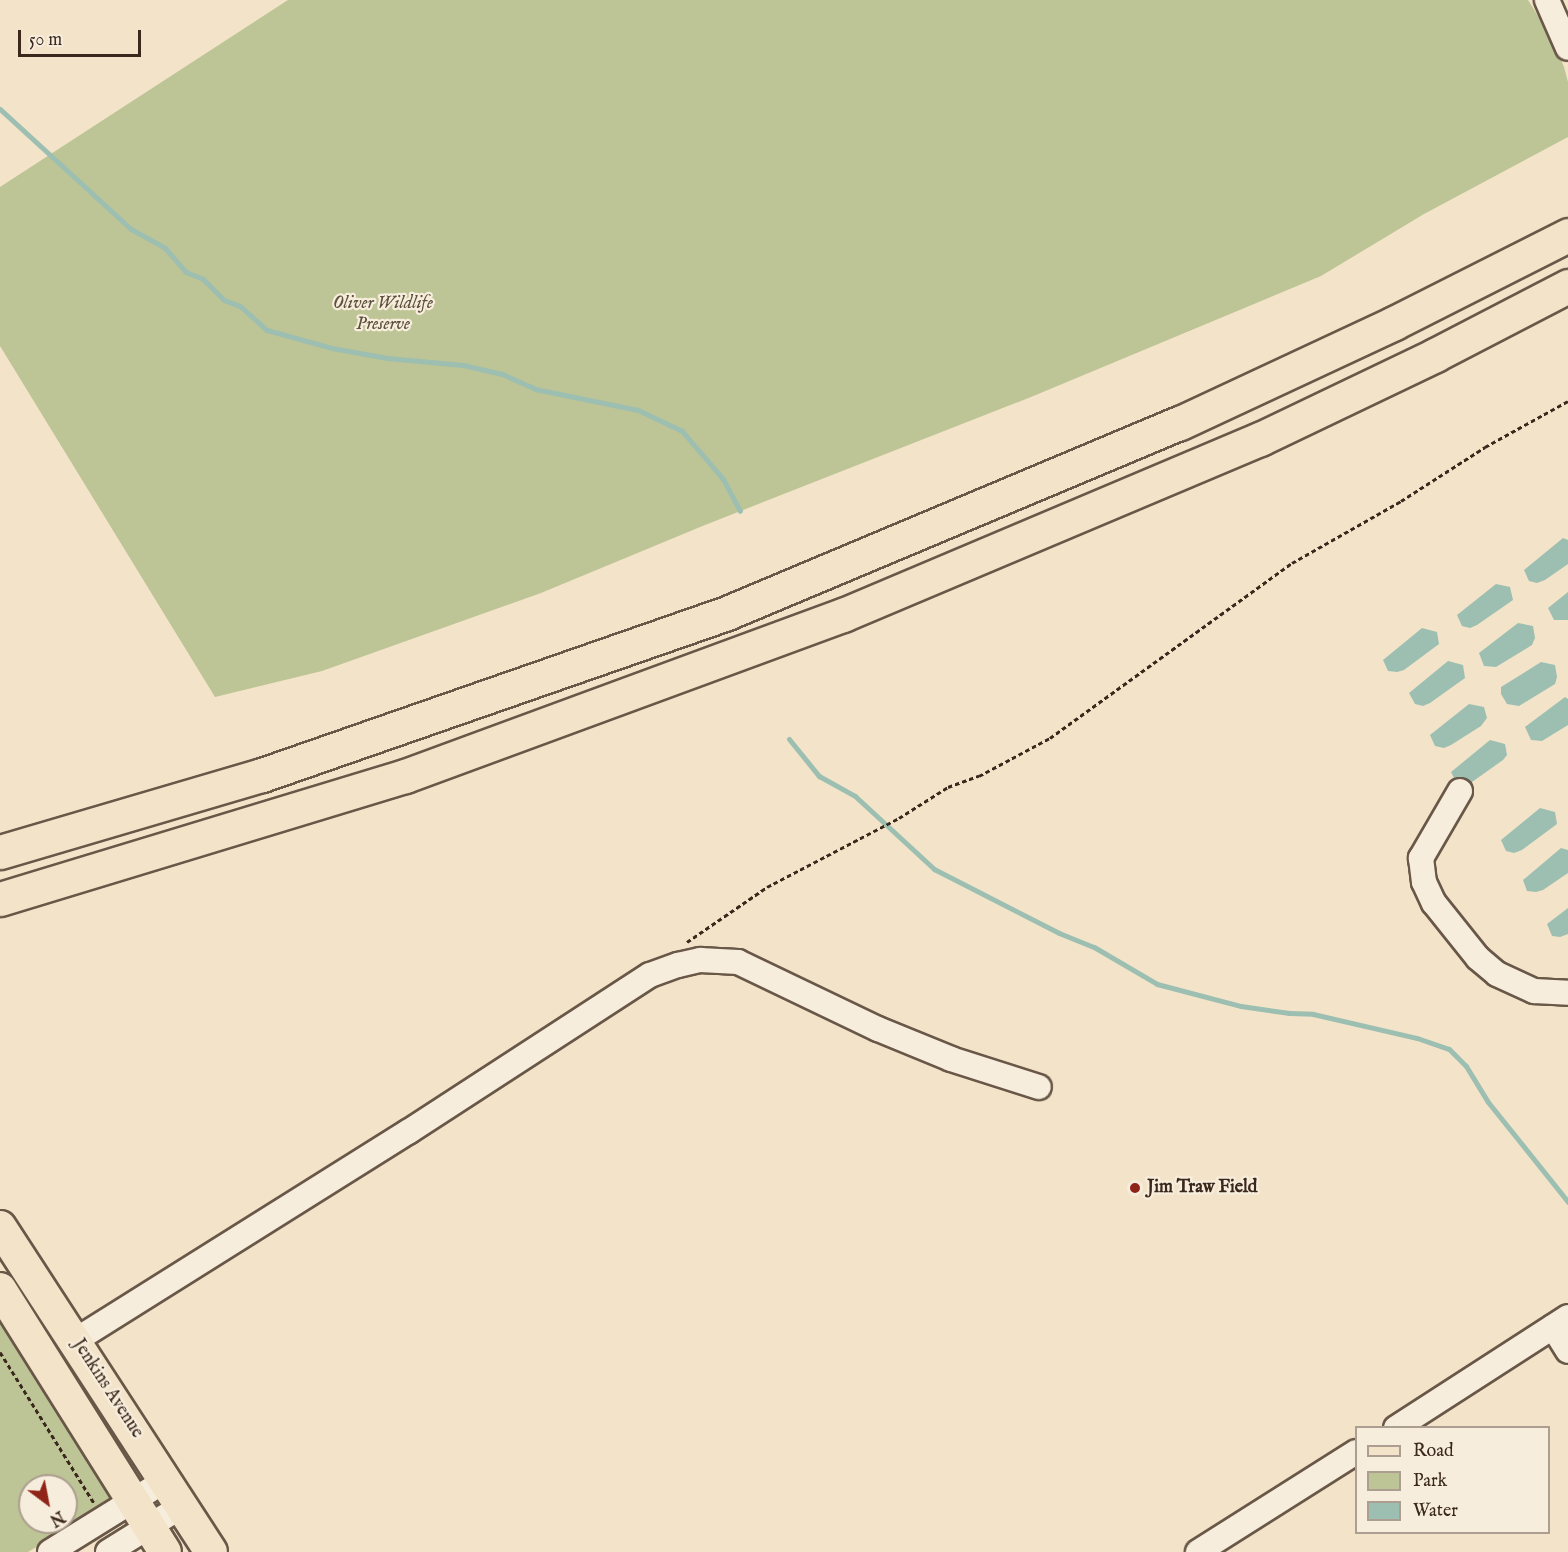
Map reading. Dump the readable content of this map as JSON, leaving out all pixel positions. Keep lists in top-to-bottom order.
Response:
{
  "streets": {
    "main road": ["Jenkins Avenue"]
  },
  "parks": ["Oliver Wildlife Preserve"],
  "places": ["Jim Traw Field"],
  "legend": ["Road", "Park", "Water"],
  "scale_bar": "50 m",
  "north": "bottom right"
}
